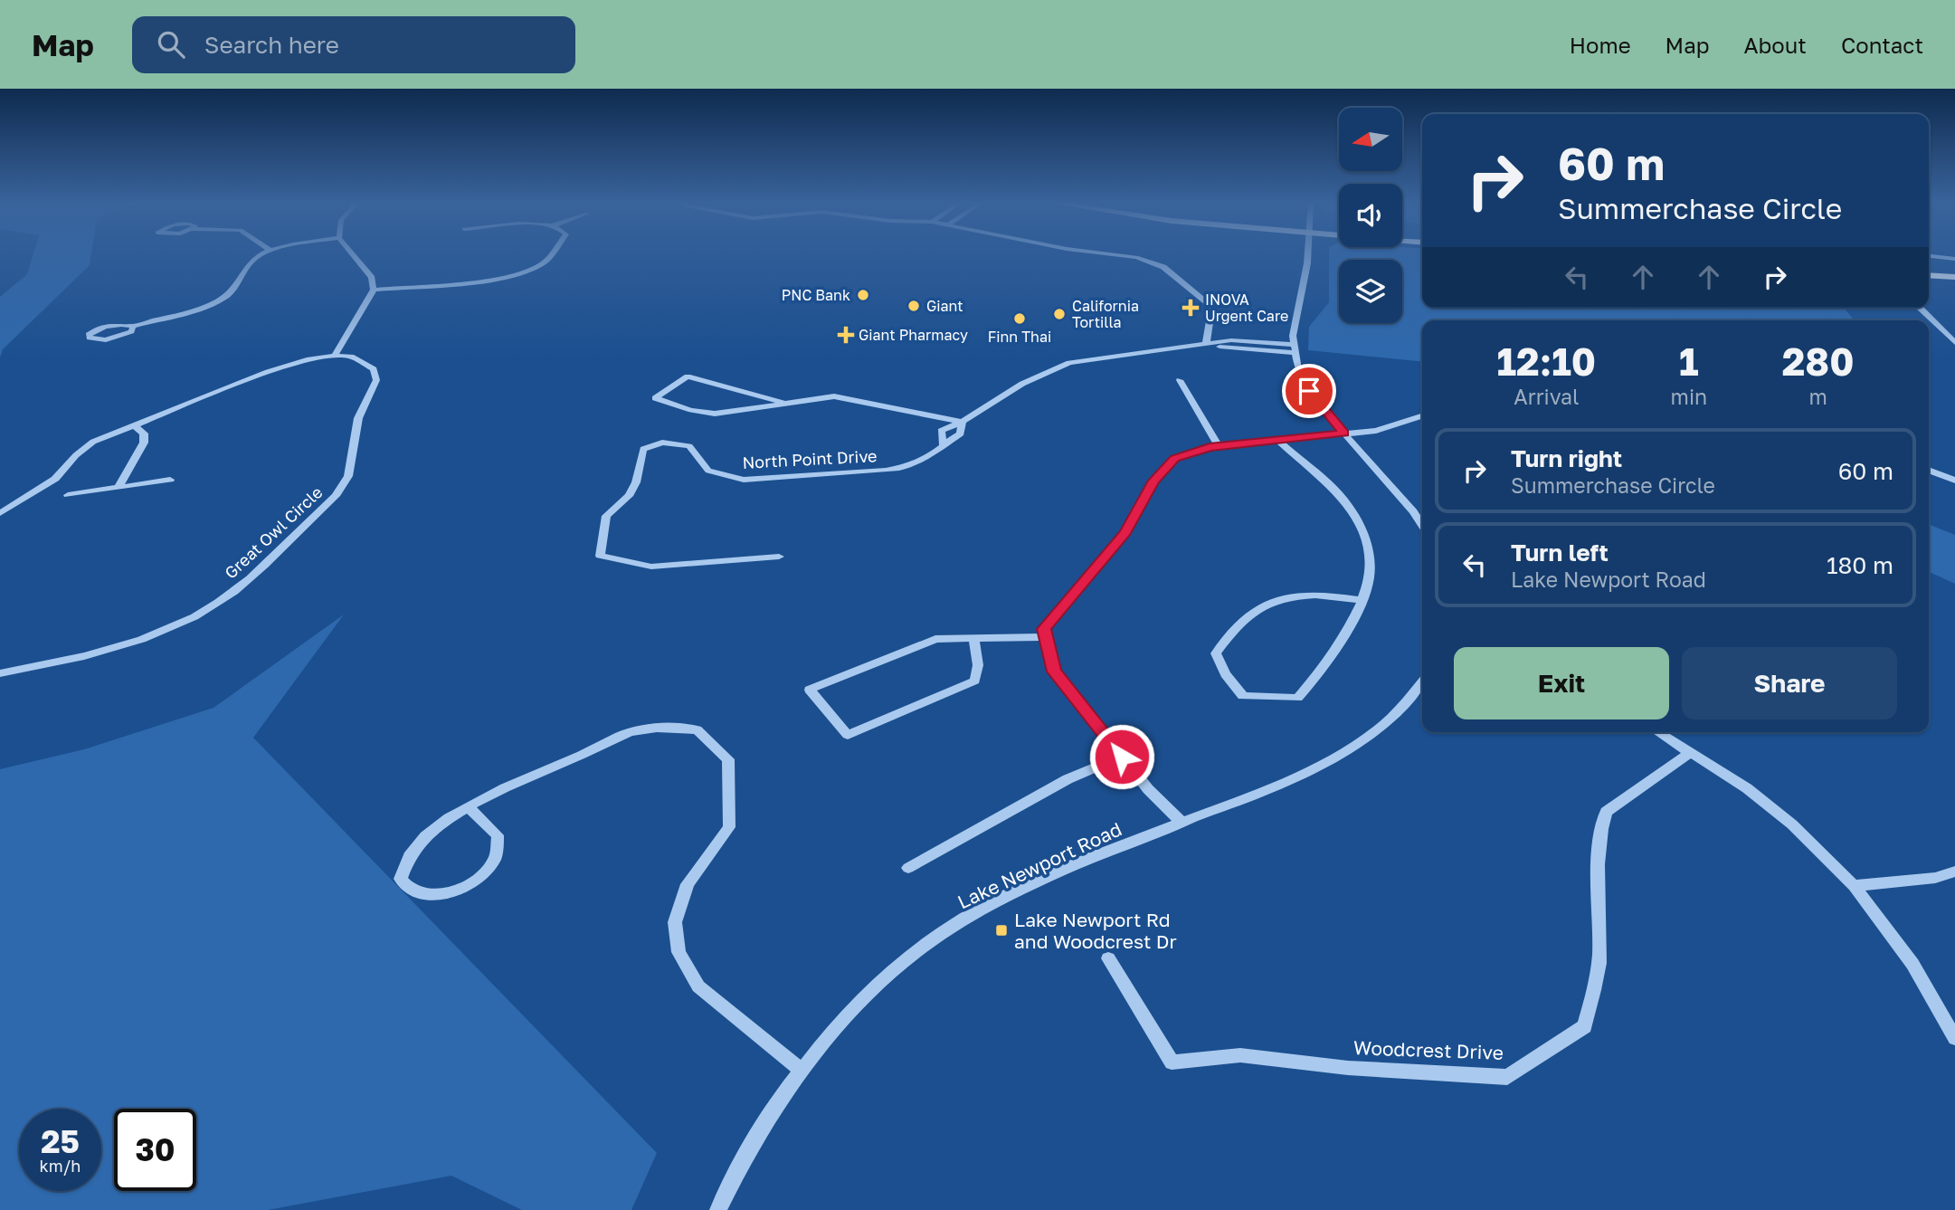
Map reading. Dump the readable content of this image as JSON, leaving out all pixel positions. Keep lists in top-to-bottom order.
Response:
{
  "streets": {
    "street": [
      "North Point Drive",
      "Great Owl Circle",
      "Lake Newport Road",
      "Woodcrest Drive"
    ]
  },
  "places": {
    "other": [
      "PNC Bank",
      "Giant",
      "California Tortilla",
      "Finn Thai"
    ],
    "health": ["INOVA Urgent Care", "Giant Pharmacy"],
    "transit": ["Lake Newport Rd and Woodcrest Dr"]
  },
  "north": "left",
  "page": {
    "header": "Map",
    "search": "Search here",
    "nav": [
      "Home",
      "Map",
      "About",
      "Contact"
    ],
    "turn": ["60 m", "Summerchase Circle"],
    "eta": [
      "12:10",
      "Arrival",
      "1",
      "min",
      "280",
      "m"
    ],
    "list": [
      {
        "name": "Turn right",
        "note": "Summerchase Circle",
        "value": "60 m"
      },
      {
        "name": "Turn left",
        "note": "Lake Newport Road",
        "value": "180 m"
      }
    ],
    "buttons": ["Exit", "Share"],
    "speed": "25 km/h",
    "limit": "30"
  }
}
